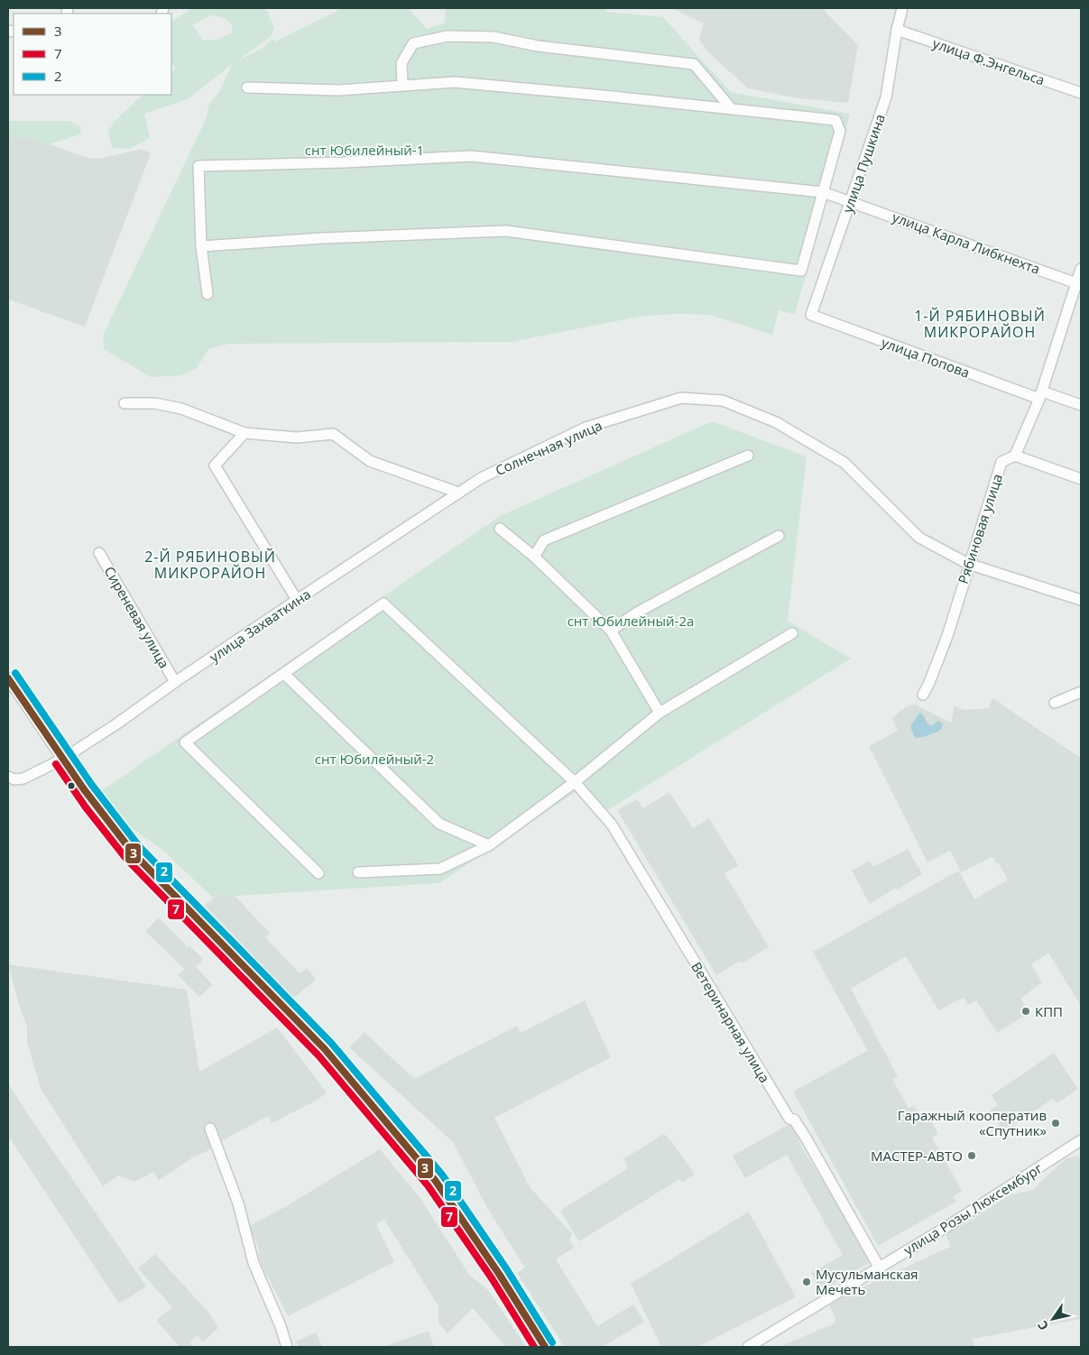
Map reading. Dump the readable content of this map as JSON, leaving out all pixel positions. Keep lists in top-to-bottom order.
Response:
{
  "streets": {
    "street": [
      "улица Ф.Энгельса",
      "улица Пушкина",
      "улица Карла Либкнехта",
      "улица Попова",
      "Солнечная улица",
      "Рябиновая улица",
      "Сиреневая улица",
      "улица Захваткина",
      "Ветеринарная улица",
      "улица Розы Люксембург"
    ]
  },
  "crossings": [
    ["улица Ф.Энгельса", "улица Пушкина"],
    ["улица Пушкина", "улица Карла Либкнехта"],
    ["улица Пушкина", "улица Попова"],
    ["улица Карла Либкнехта", "Рябиновая улица"],
    ["улица Попова", "Рябиновая улица"],
    ["Солнечная улица", "Рябиновая улица"],
    ["Солнечная улица", "улица Захваткина"],
    ["Сиреневая улица", "улица Захваткина"],
    ["Ветеринарная улица", "улица Розы Люксембург"]
  ],
  "districts": ["1-Й РЯБИНОВЫЙ МИКРОРАЙОН", "2-Й РЯБИНОВЫЙ МИКРОРАЙОН"],
  "parks": ["снт Юбилейный-1", "снт Юбилейный-2а", "снт Юбилейный-2"],
  "places": [
    "КПП",
    "Гаражный кооператив «Спутник»",
    "МАСТЕР-АВТО",
    "Мусульманская Мечеть"
  ],
  "lines": ["transit line 2", "transit line 3", "transit line 7"],
  "legend": ["3", "7", "2"],
  "north": "bottom left"
}
